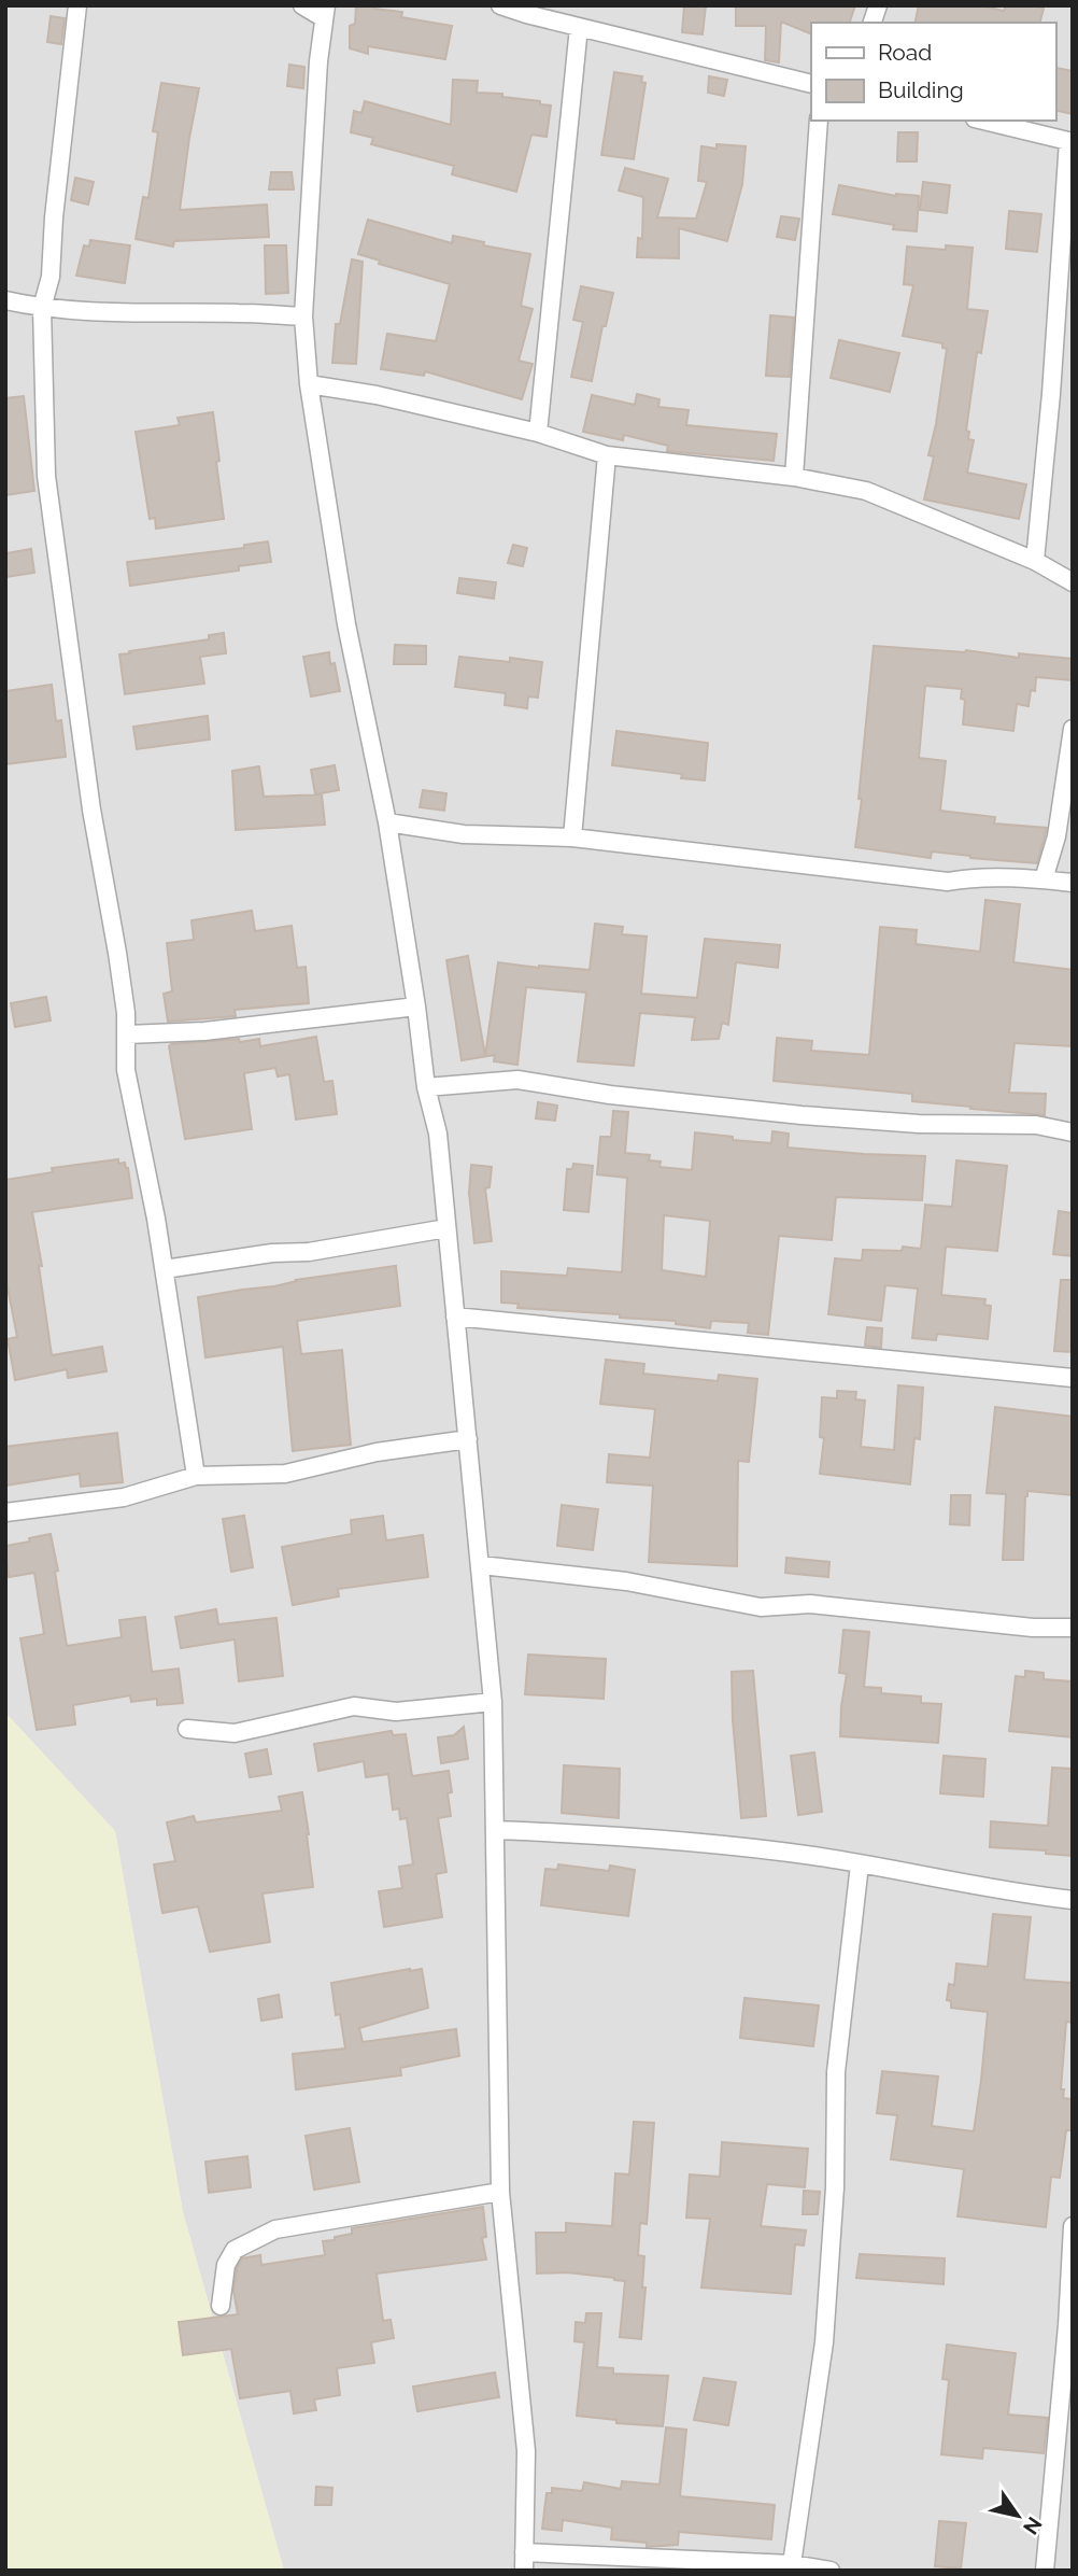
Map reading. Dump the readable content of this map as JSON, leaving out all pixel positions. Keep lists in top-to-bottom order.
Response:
{
  "legend": ["Road", "Building"],
  "north": "bottom right"
}
